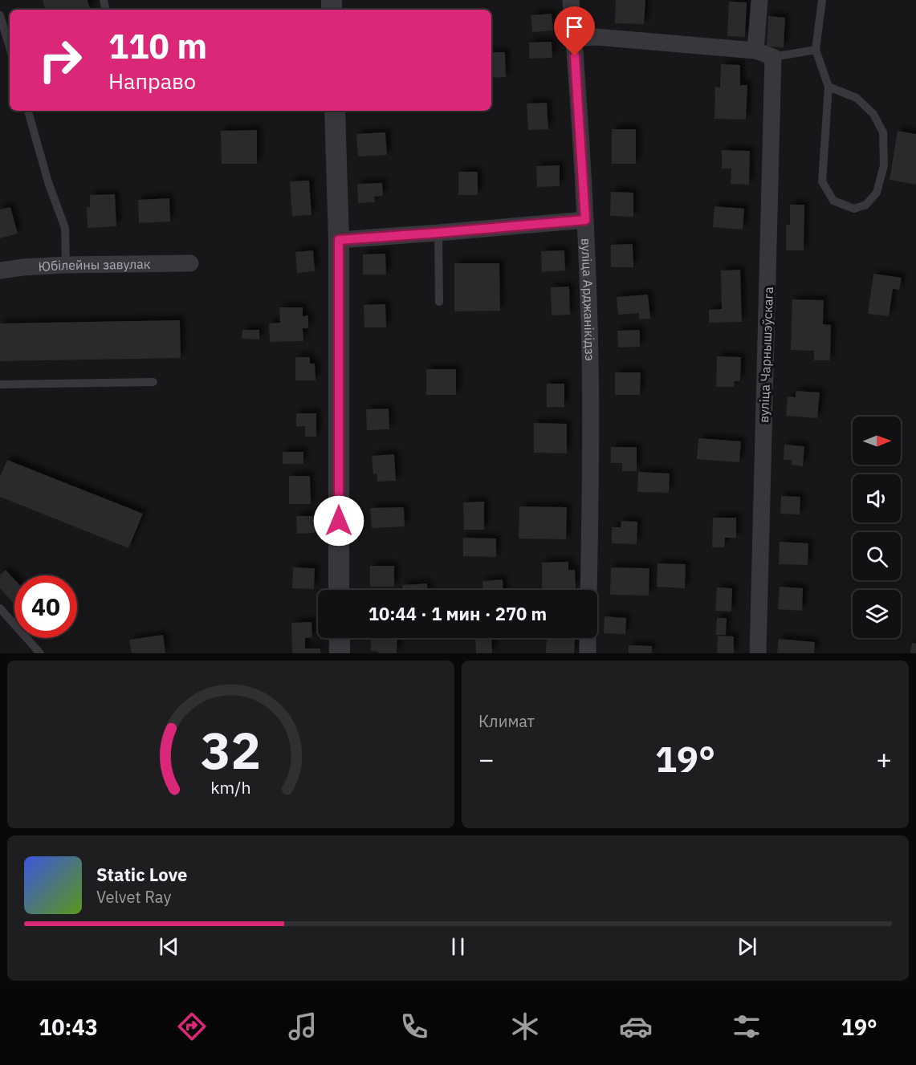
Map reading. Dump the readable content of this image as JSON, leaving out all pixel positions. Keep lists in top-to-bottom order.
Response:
{
  "streets": {
    "street": ["Юбілейны завулак", "вуліца Арджанікідзэ", "вуліца Чарнышэўскага"]
  },
  "north": "right",
  "page": {
    "turn": ["110 m", "Направо"],
    "limit": "40",
    "trip": "10:44 · 1 мин · 270 m",
    "tile": "Климат",
    "heat": ["−", "19°", "+"],
    "song": ["Static Love", "Velvet Ray"],
    "tabs": ["10:43", "19°"],
    "gauge": ["32", "km/h"]
  }
}
